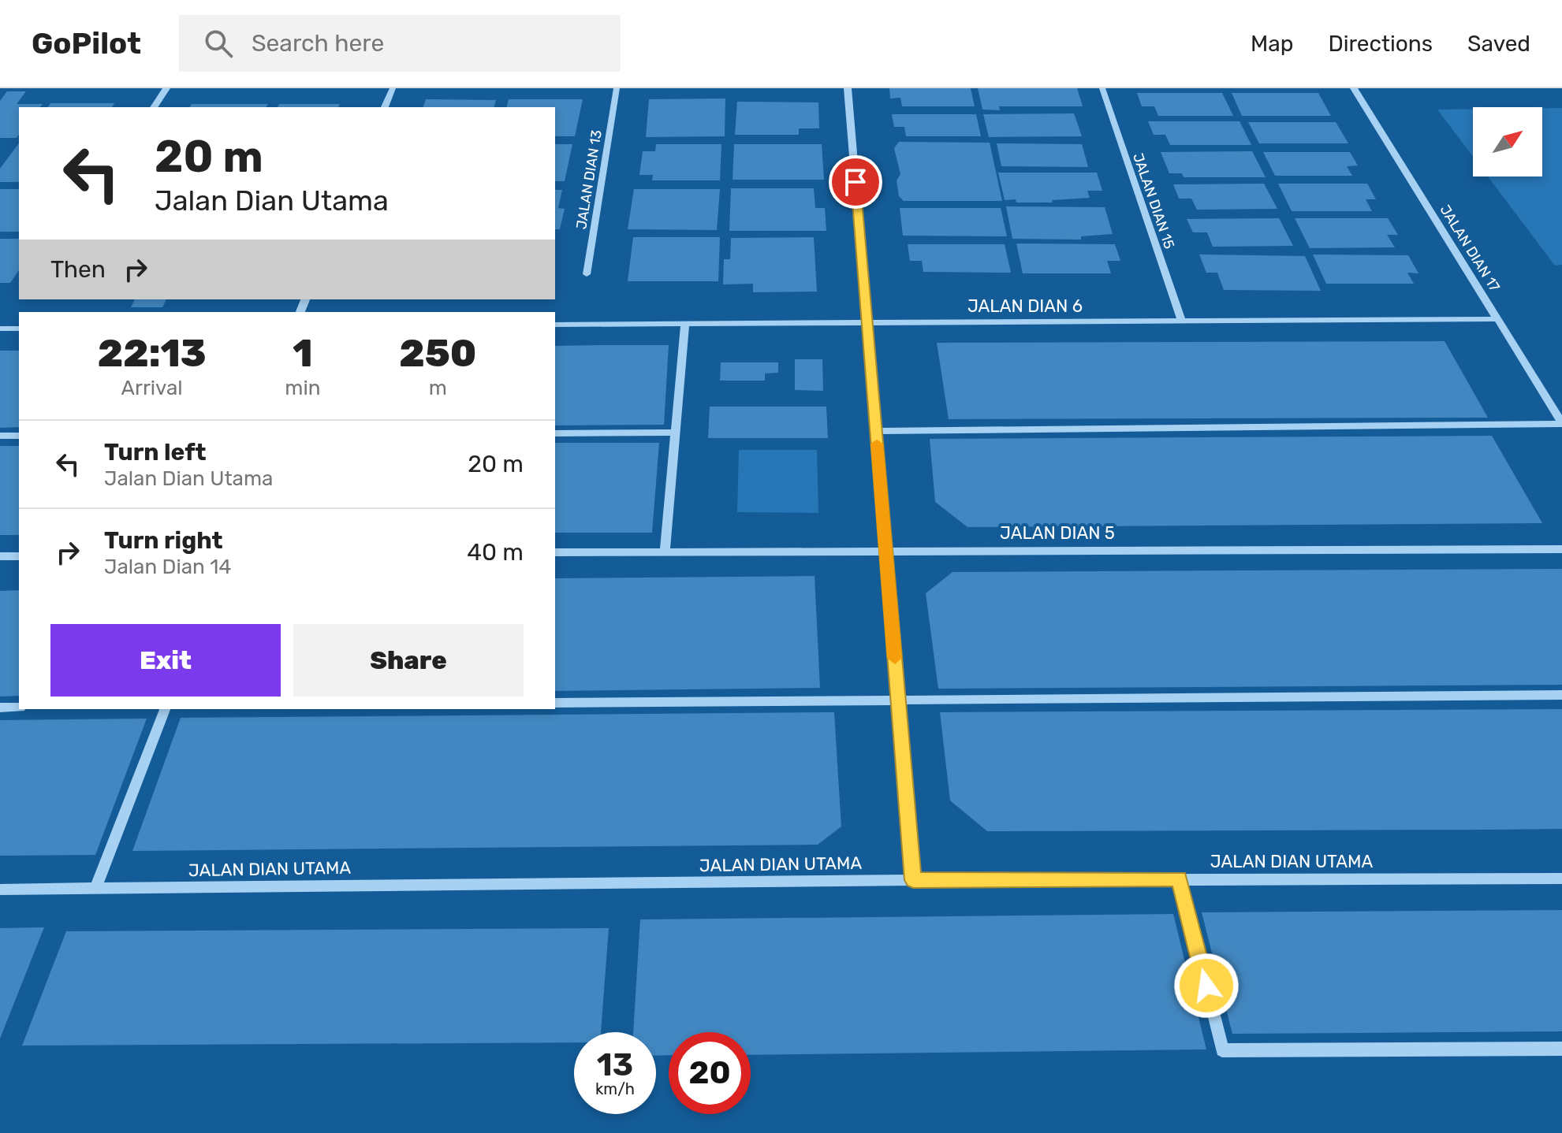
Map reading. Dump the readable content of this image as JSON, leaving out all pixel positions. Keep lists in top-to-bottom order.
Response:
{
  "streets": {
    "street": [
      "JALAN DIAN 13",
      "JALAN DIAN 15",
      "JALAN DIAN 17",
      "JALAN DIAN 6",
      "JALAN DIAN 5",
      "JALAN DIAN UTAMA"
    ]
  },
  "crossings": [
    ["JALAN DIAN 15", "JALAN DIAN 6"],
    ["JALAN DIAN 17", "JALAN DIAN 6"]
  ],
  "north": "top right",
  "page": {
    "header": "GoPilot",
    "search": "Search here",
    "nav": ["Map", "Directions", "Saved"],
    "turn": ["20 m", "Jalan Dian Utama"],
    "then": "Then",
    "eta": [
      "22:13",
      "Arrival",
      "1",
      "min",
      "250",
      "m"
    ],
    "list": [
      {
        "name": "Turn left",
        "note": "Jalan Dian Utama",
        "value": "20 m"
      },
      {
        "name": "Turn right",
        "note": "Jalan Dian 14",
        "value": "40 m"
      }
    ],
    "buttons": ["Exit", "Share"],
    "speed": "13 km/h",
    "limit": "20"
  }
}
